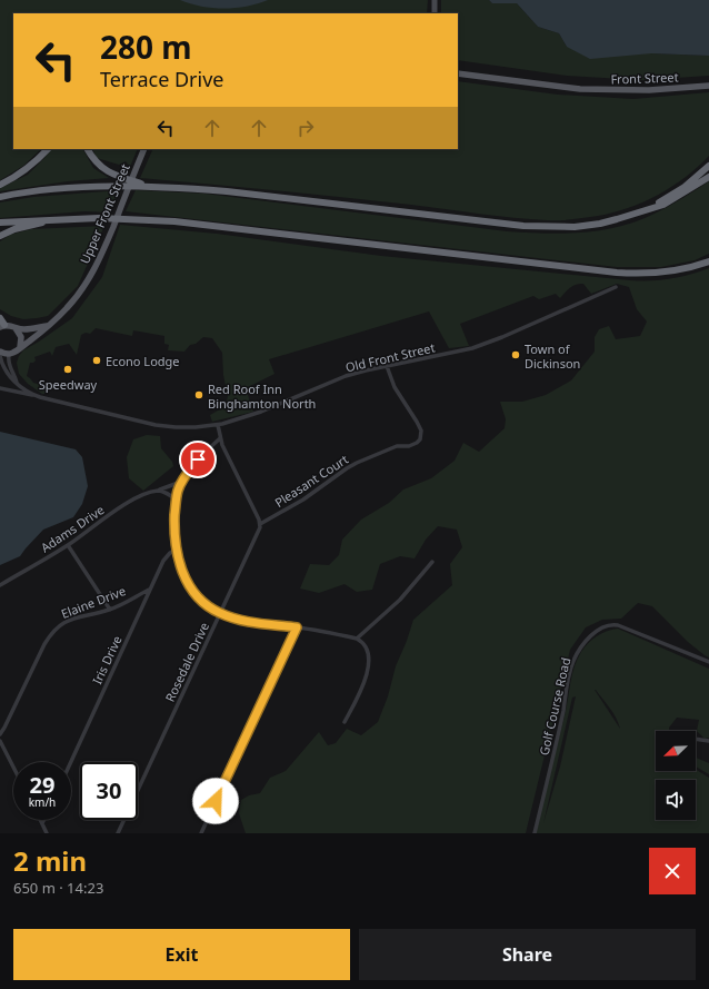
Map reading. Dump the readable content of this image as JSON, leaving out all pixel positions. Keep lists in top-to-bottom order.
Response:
{
  "streets": {
    "main road": ["Front Street", "Upper Front Street"],
    "street": [
      "Old Front Street",
      "Pleasant Court",
      "Adams Drive",
      "Elaine Drive",
      "Iris Drive",
      "Rosedale Drive",
      "Golf Course Road"
    ]
  },
  "crossings": [
    ["Old Front Street", "Pleasant Court"],
    ["Pleasant Court", "Rosedale Drive"],
    ["Elaine Drive", "Iris Drive"]
  ],
  "places": [
    "Town of Dickinson",
    "Econo Lodge",
    "Speedway",
    "Red Roof Inn Binghamton North"
  ],
  "north": "bottom left",
  "page": {
    "turn": ["280 m", "Terrace Drive"],
    "speed": "29 km/h",
    "limit": "30",
    "heading": ["2 min", "650 m · 14:23"],
    "buttons": ["Exit", "Share"]
  }
}
